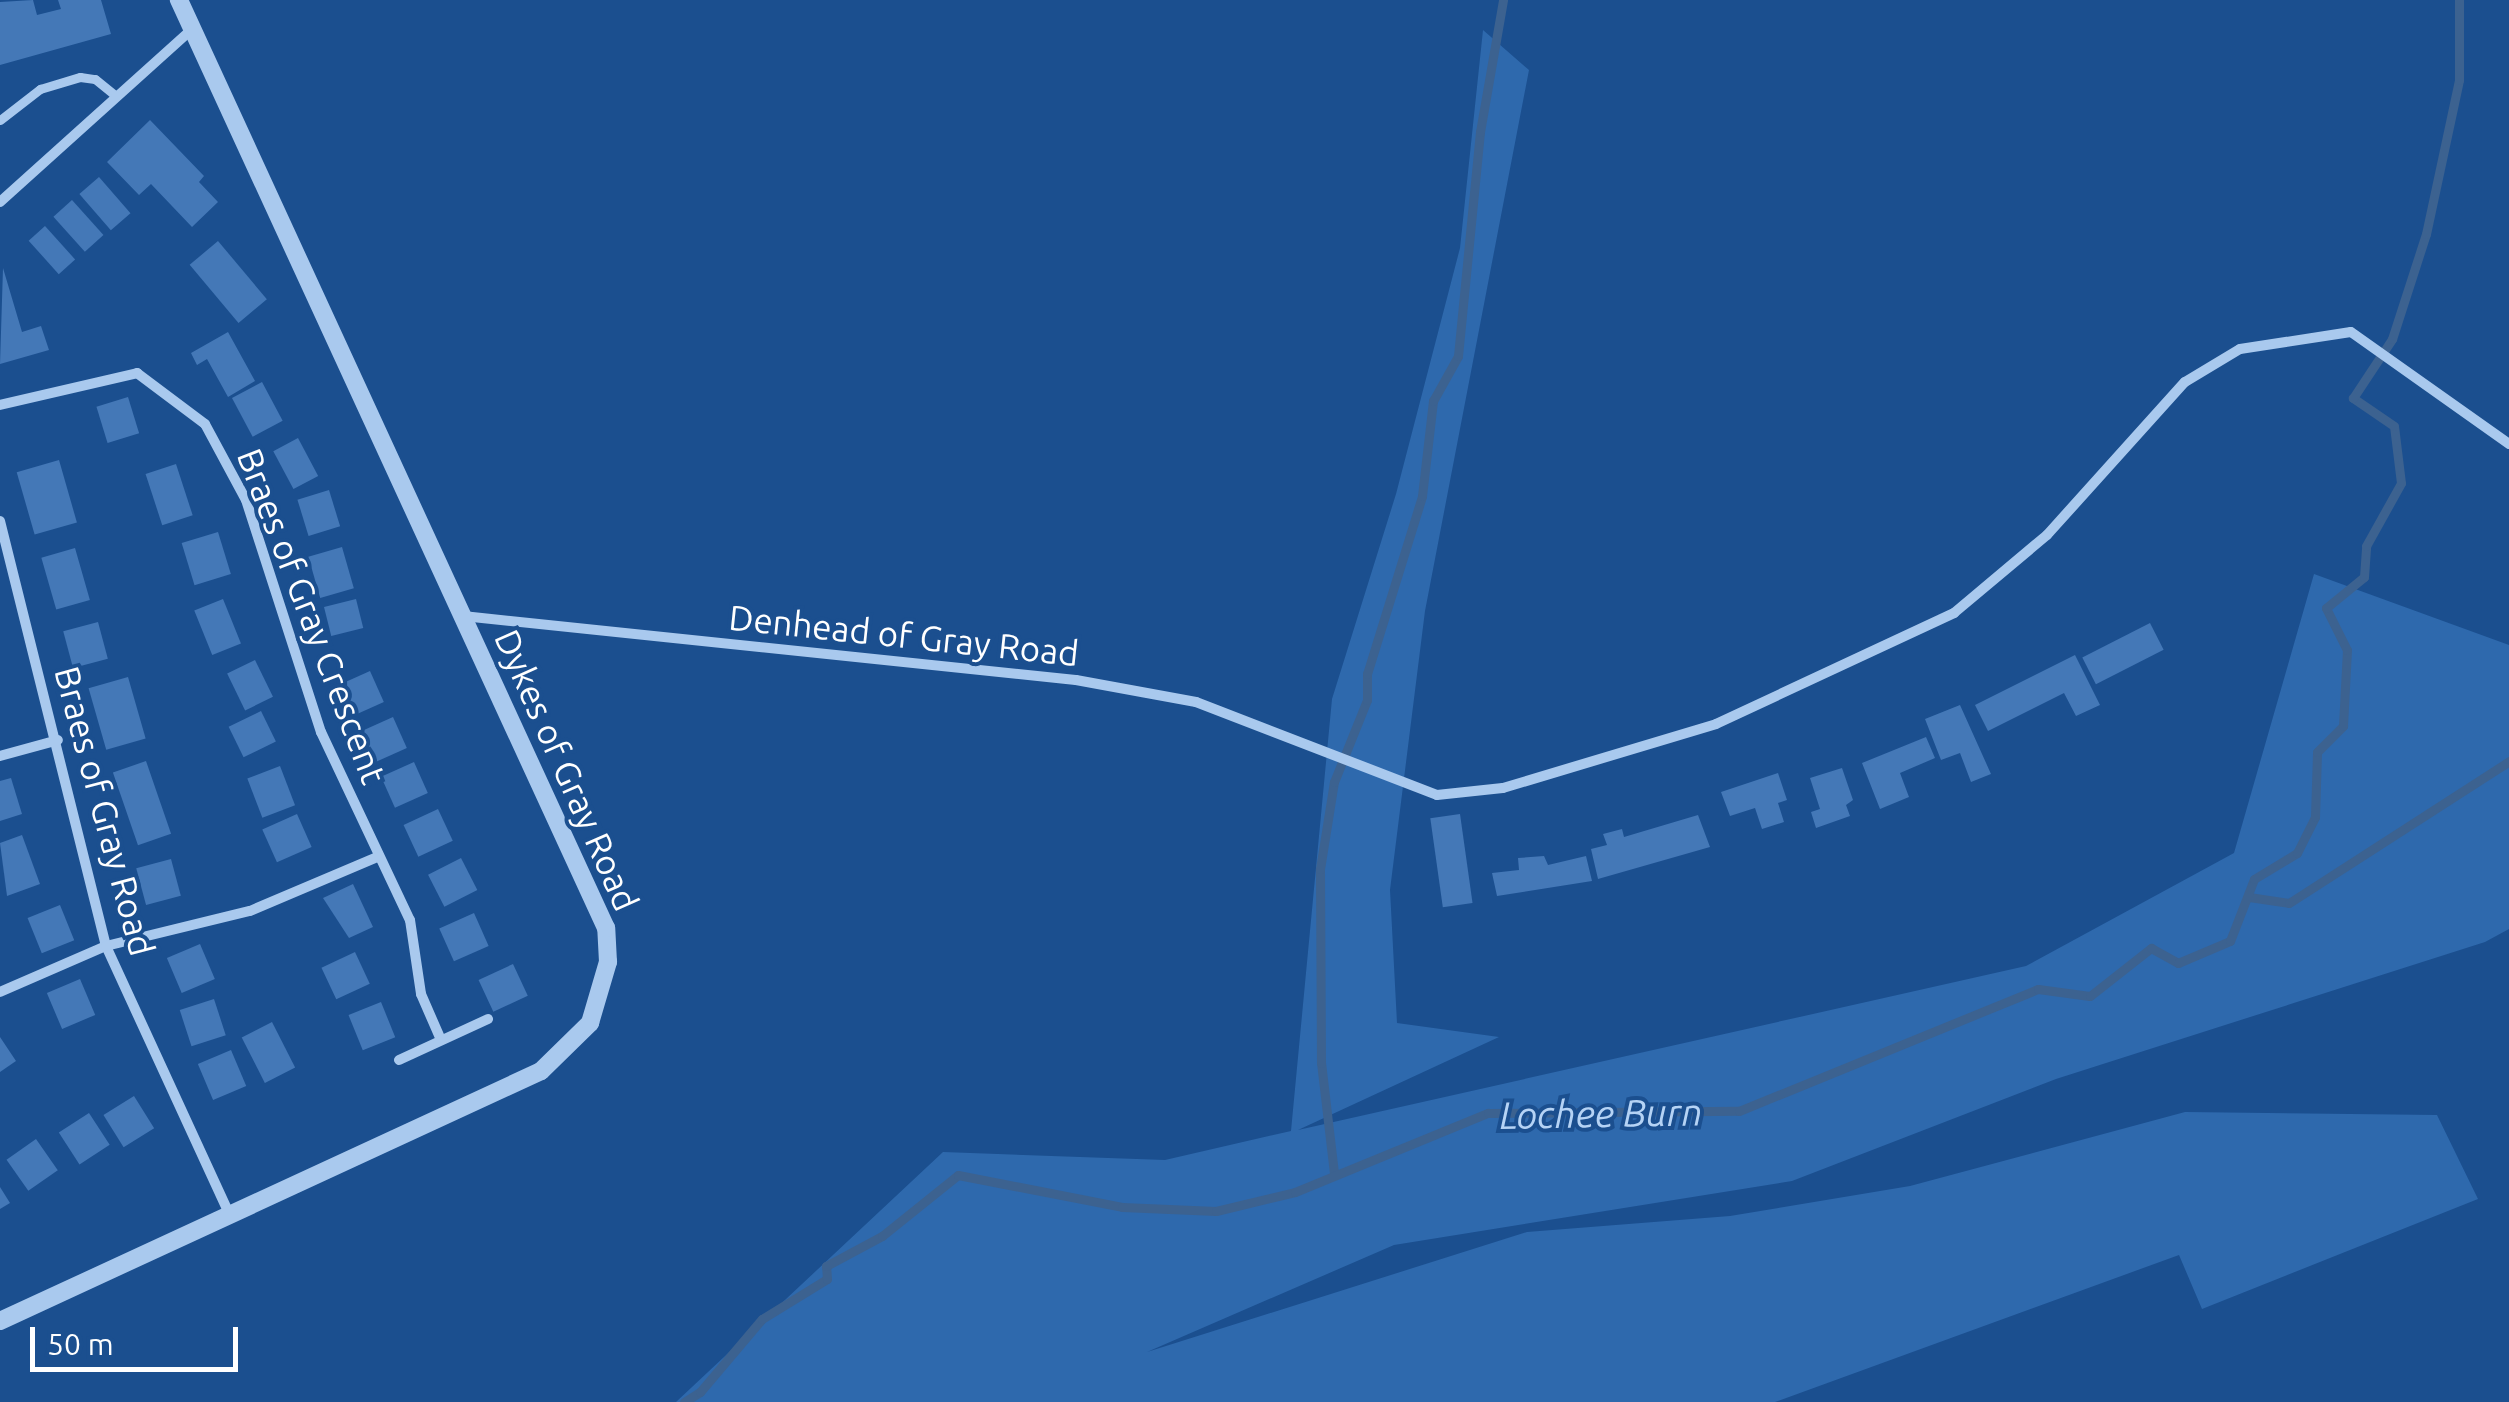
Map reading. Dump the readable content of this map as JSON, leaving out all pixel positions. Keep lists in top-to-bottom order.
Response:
{
  "streets": {
    "street": [
      "Braes of Gray Crescent",
      "Denhead of Gray Road",
      "Dykes of Gray Road",
      "Braes of Gray Road"
    ]
  },
  "crossings": [
    ["Denhead of Gray Road", "Dykes of Gray Road"],
    ["Dykes of Gray Road", "Braes of Gray Road"]
  ],
  "water": ["Lochee Burn"],
  "scale_bar": "50 m"
}
